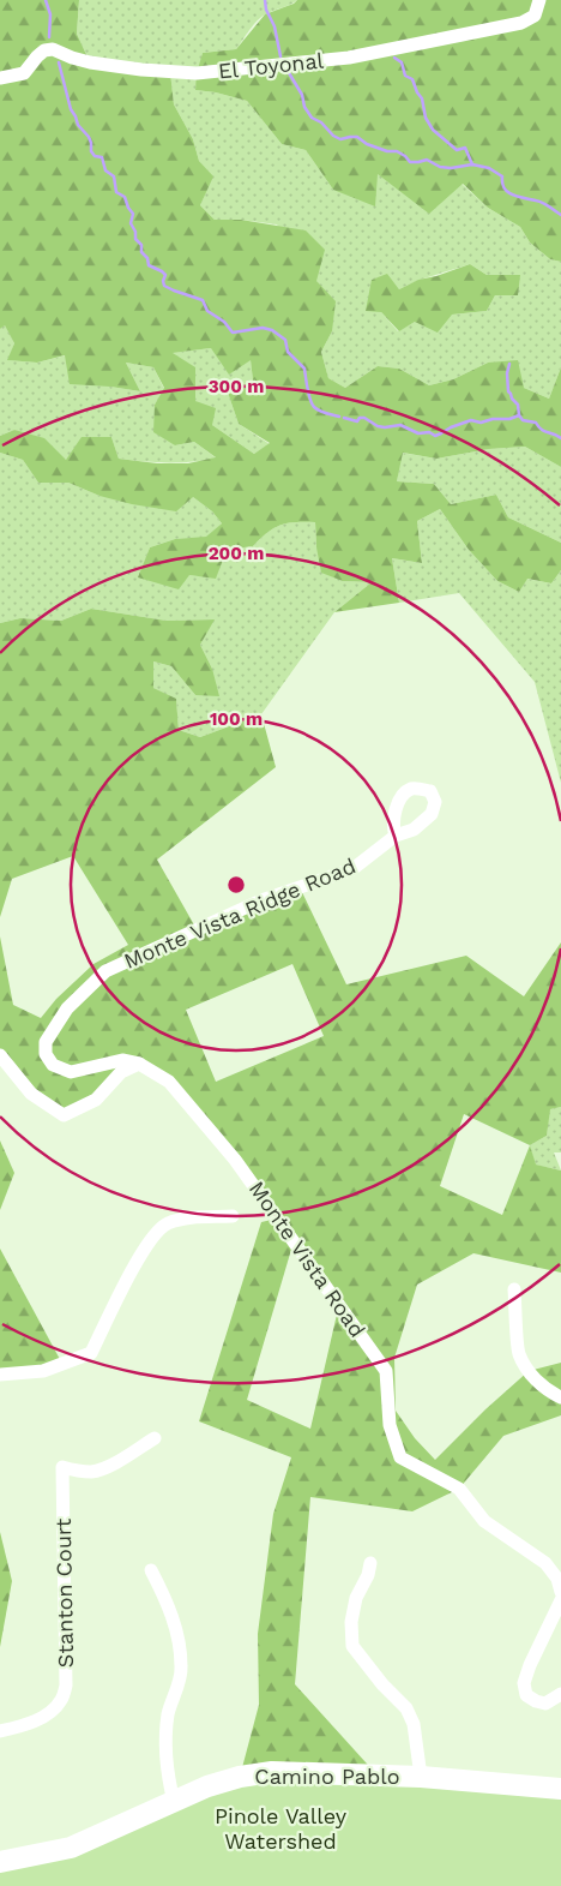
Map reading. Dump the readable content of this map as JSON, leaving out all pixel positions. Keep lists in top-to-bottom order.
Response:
{
  "streets": {
    "main road": ["Camino Pablo"],
    "street": [
      "El Toyonal",
      "Monte Vista Ridge Road",
      "Monte Vista Road",
      "Stanton Court"
    ]
  },
  "crossings": [
    ["Monte Vista Ridge Road", "Monte Vista Road"]
  ],
  "parks": ["Pinole Valley Watershed"],
  "rings": ["300 m", "200 m", "100 m"]
}
